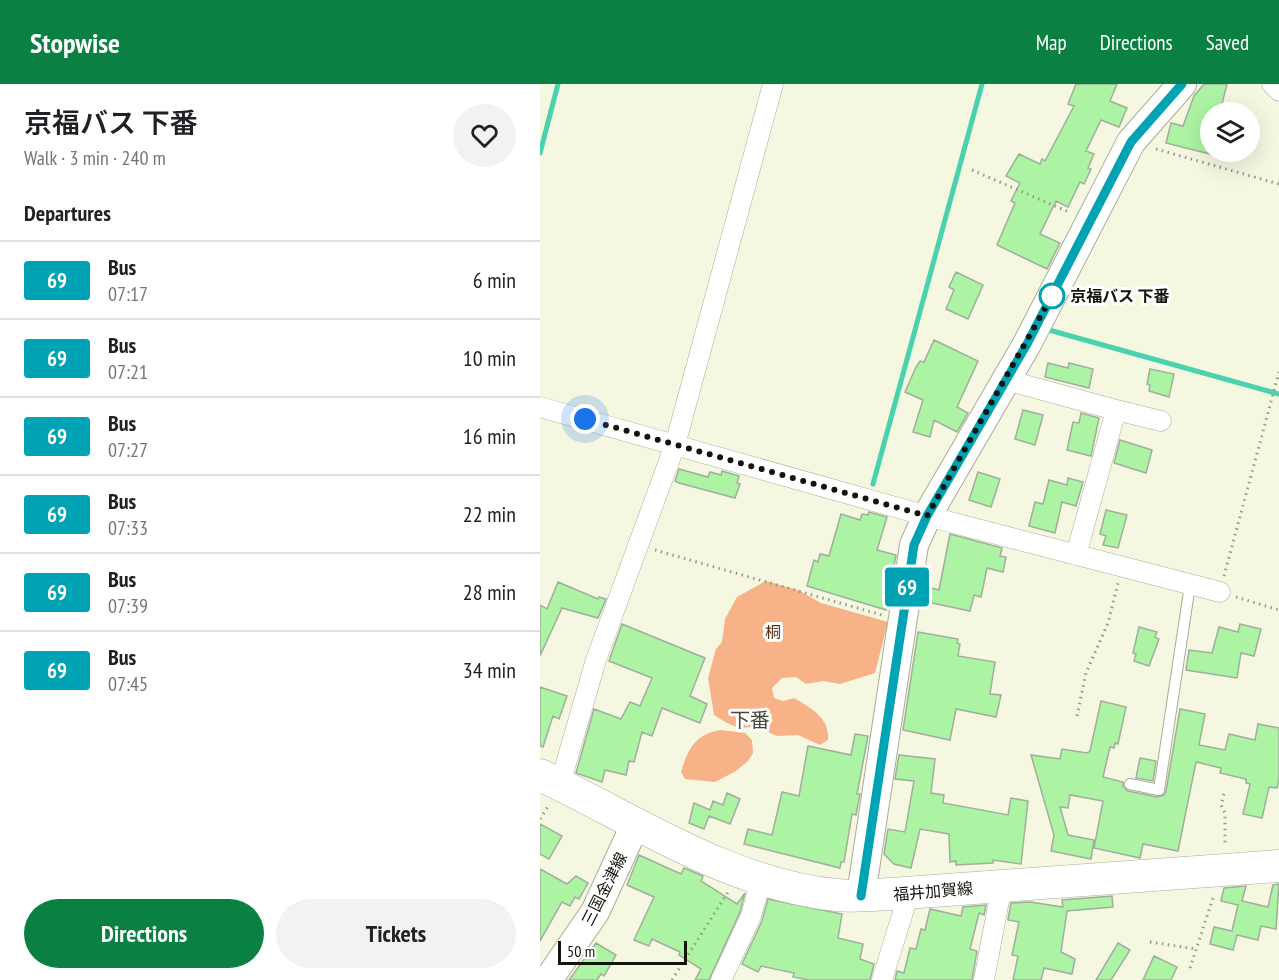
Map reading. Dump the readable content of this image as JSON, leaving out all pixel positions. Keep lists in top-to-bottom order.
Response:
{
  "streets": {
    "main road": ["三国金津線", "福井加賀線"]
  },
  "crossings": [
    ["三国金津線", "福井加賀線"]
  ],
  "districts": ["下番"],
  "parks": ["桐"],
  "places": ["京福バス 下番"],
  "lines": ["bus line 69"],
  "scale_bar": "50 m",
  "page": {
    "header": "Stopwise",
    "nav": ["Map", "Directions", "Saved"],
    "heading": [
      ["京福バス 下番", "Walk · 3 min · 240 m"],
      "Departures"
    ],
    "on_map": "69",
    "list": [
      {
        "mark": "69",
        "name": "Bus",
        "note": "07:17",
        "value": "6 min"
      },
      {
        "mark": "69",
        "name": "Bus",
        "note": "07:21",
        "value": "10 min"
      },
      {
        "mark": "69",
        "name": "Bus",
        "note": "07:27",
        "value": "16 min"
      },
      {
        "mark": "69",
        "name": "Bus",
        "note": "07:33",
        "value": "22 min"
      },
      {
        "mark": "69",
        "name": "Bus",
        "note": "07:39",
        "value": "28 min"
      },
      {
        "mark": "69",
        "name": "Bus",
        "note": "07:45",
        "value": "34 min"
      }
    ],
    "buttons": ["Directions", "Tickets"],
    "scale": "50 m"
  }
}
